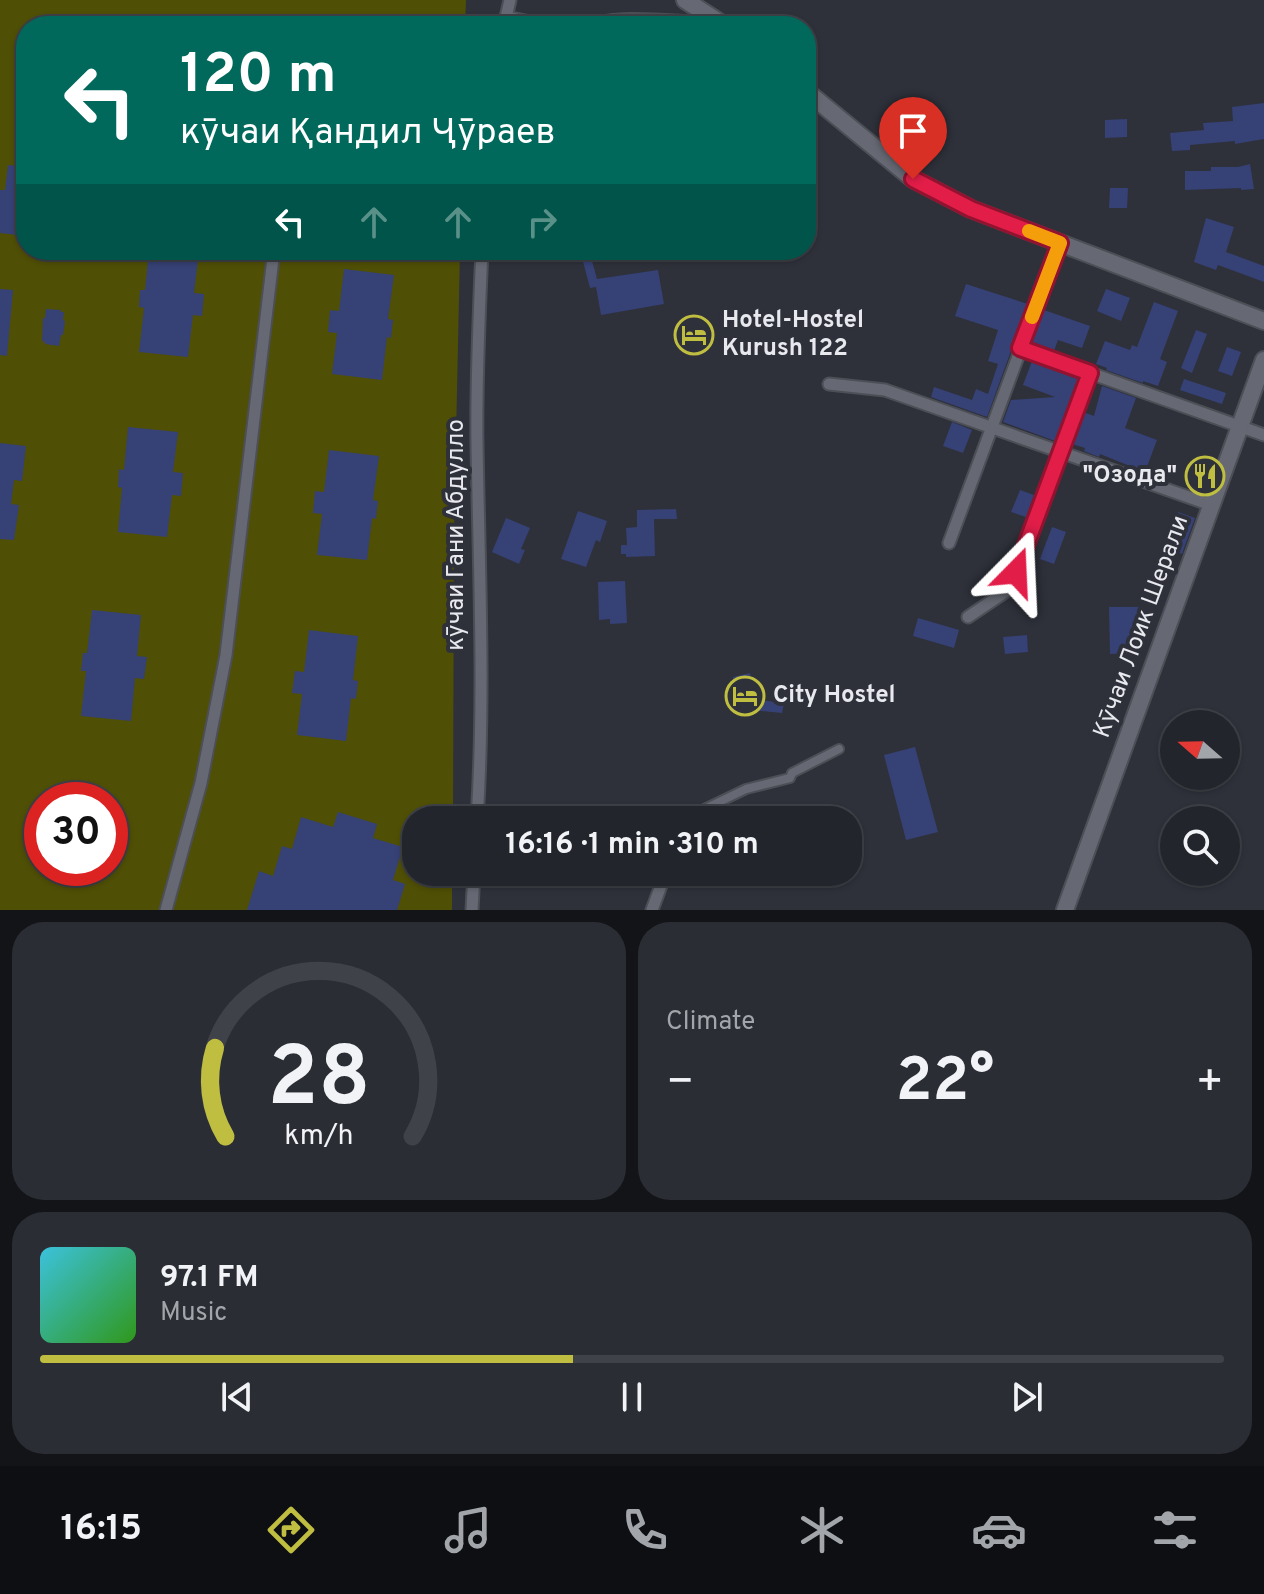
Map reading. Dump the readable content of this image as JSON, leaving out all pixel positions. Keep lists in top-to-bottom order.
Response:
{
  "streets": {
    "main road": ["Кӯчаи Лоик Шерали"],
    "street": ["кӯчаи Гани Абдулло"]
  },
  "places": {
    "hotel": ["Hotel-Hostel Kurush 122", "City Hostel"],
    "restaurant": ["\"Озода\""]
  },
  "north": "left",
  "page": {
    "turn": ["120 m", "кӯчаи Қандил Ҷӯраев"],
    "limit": "30",
    "trip": "16:16 · 1 min · 310 m",
    "tile": "Climate",
    "heat": ["−", "22°", "+"],
    "song": ["97.1 FM", "Music"],
    "tabs": "16:15",
    "gauge": ["28", "km/h"]
  }
}
